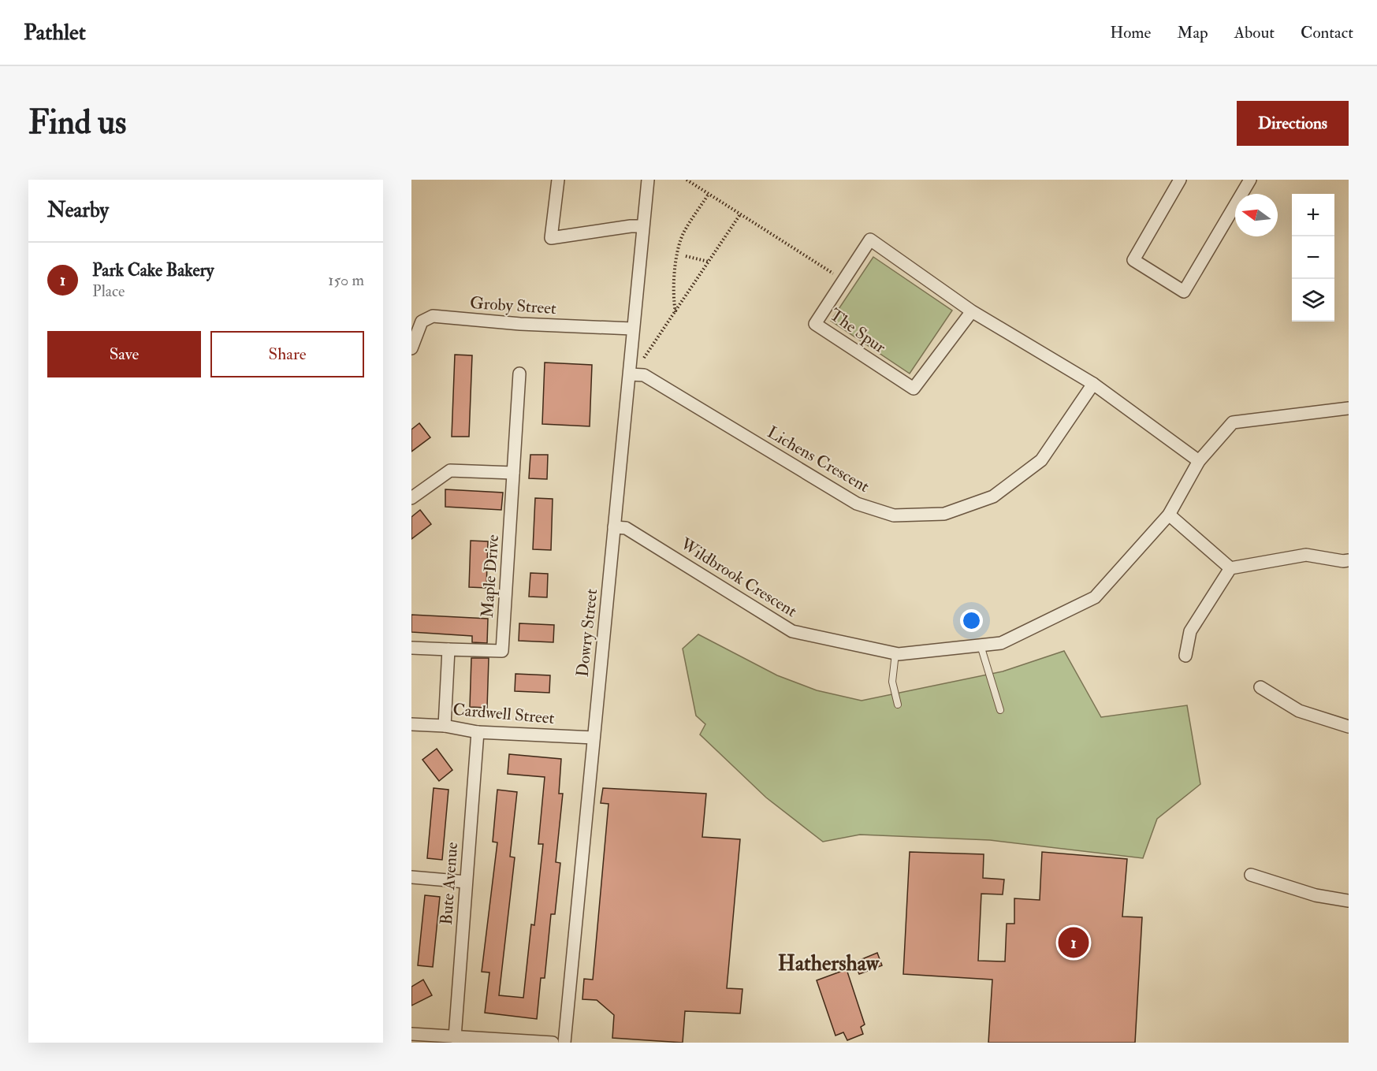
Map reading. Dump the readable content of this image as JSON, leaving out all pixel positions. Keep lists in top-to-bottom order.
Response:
{
  "streets": {
    "street": [
      "Groby Street",
      "The Spur",
      "Lichens Crescent",
      "Maple Drive",
      "Wildbrook Crescent",
      "Dowry Street",
      "Cardwell Street",
      "Bute Avenue"
    ]
  },
  "crossings": [
    ["Groby Street", "Dowry Street"],
    ["The Spur", "Lichens Crescent"],
    ["The Spur", "Wildbrook Crescent"],
    ["Lichens Crescent", "Dowry Street"],
    ["Wildbrook Crescent", "Dowry Street"],
    ["Dowry Street", "Cardwell Street"],
    ["Cardwell Street", "Bute Avenue"]
  ],
  "districts": ["Hathershaw"],
  "north": "left",
  "page": {
    "header": "Pathlet",
    "nav": [
      "Home",
      "Map",
      "About",
      "Contact"
    ],
    "buttons": [
      "Directions",
      ["Save", "Share"]
    ],
    "title": "Find us",
    "heading": "Nearby",
    "map_buttons": ["+", "−"],
    "list": [
      {
        "mark": "1",
        "name": "Park Cake Bakery",
        "note": "Place",
        "value": "150 m"
      }
    ],
    "pins": "1"
  }
}
